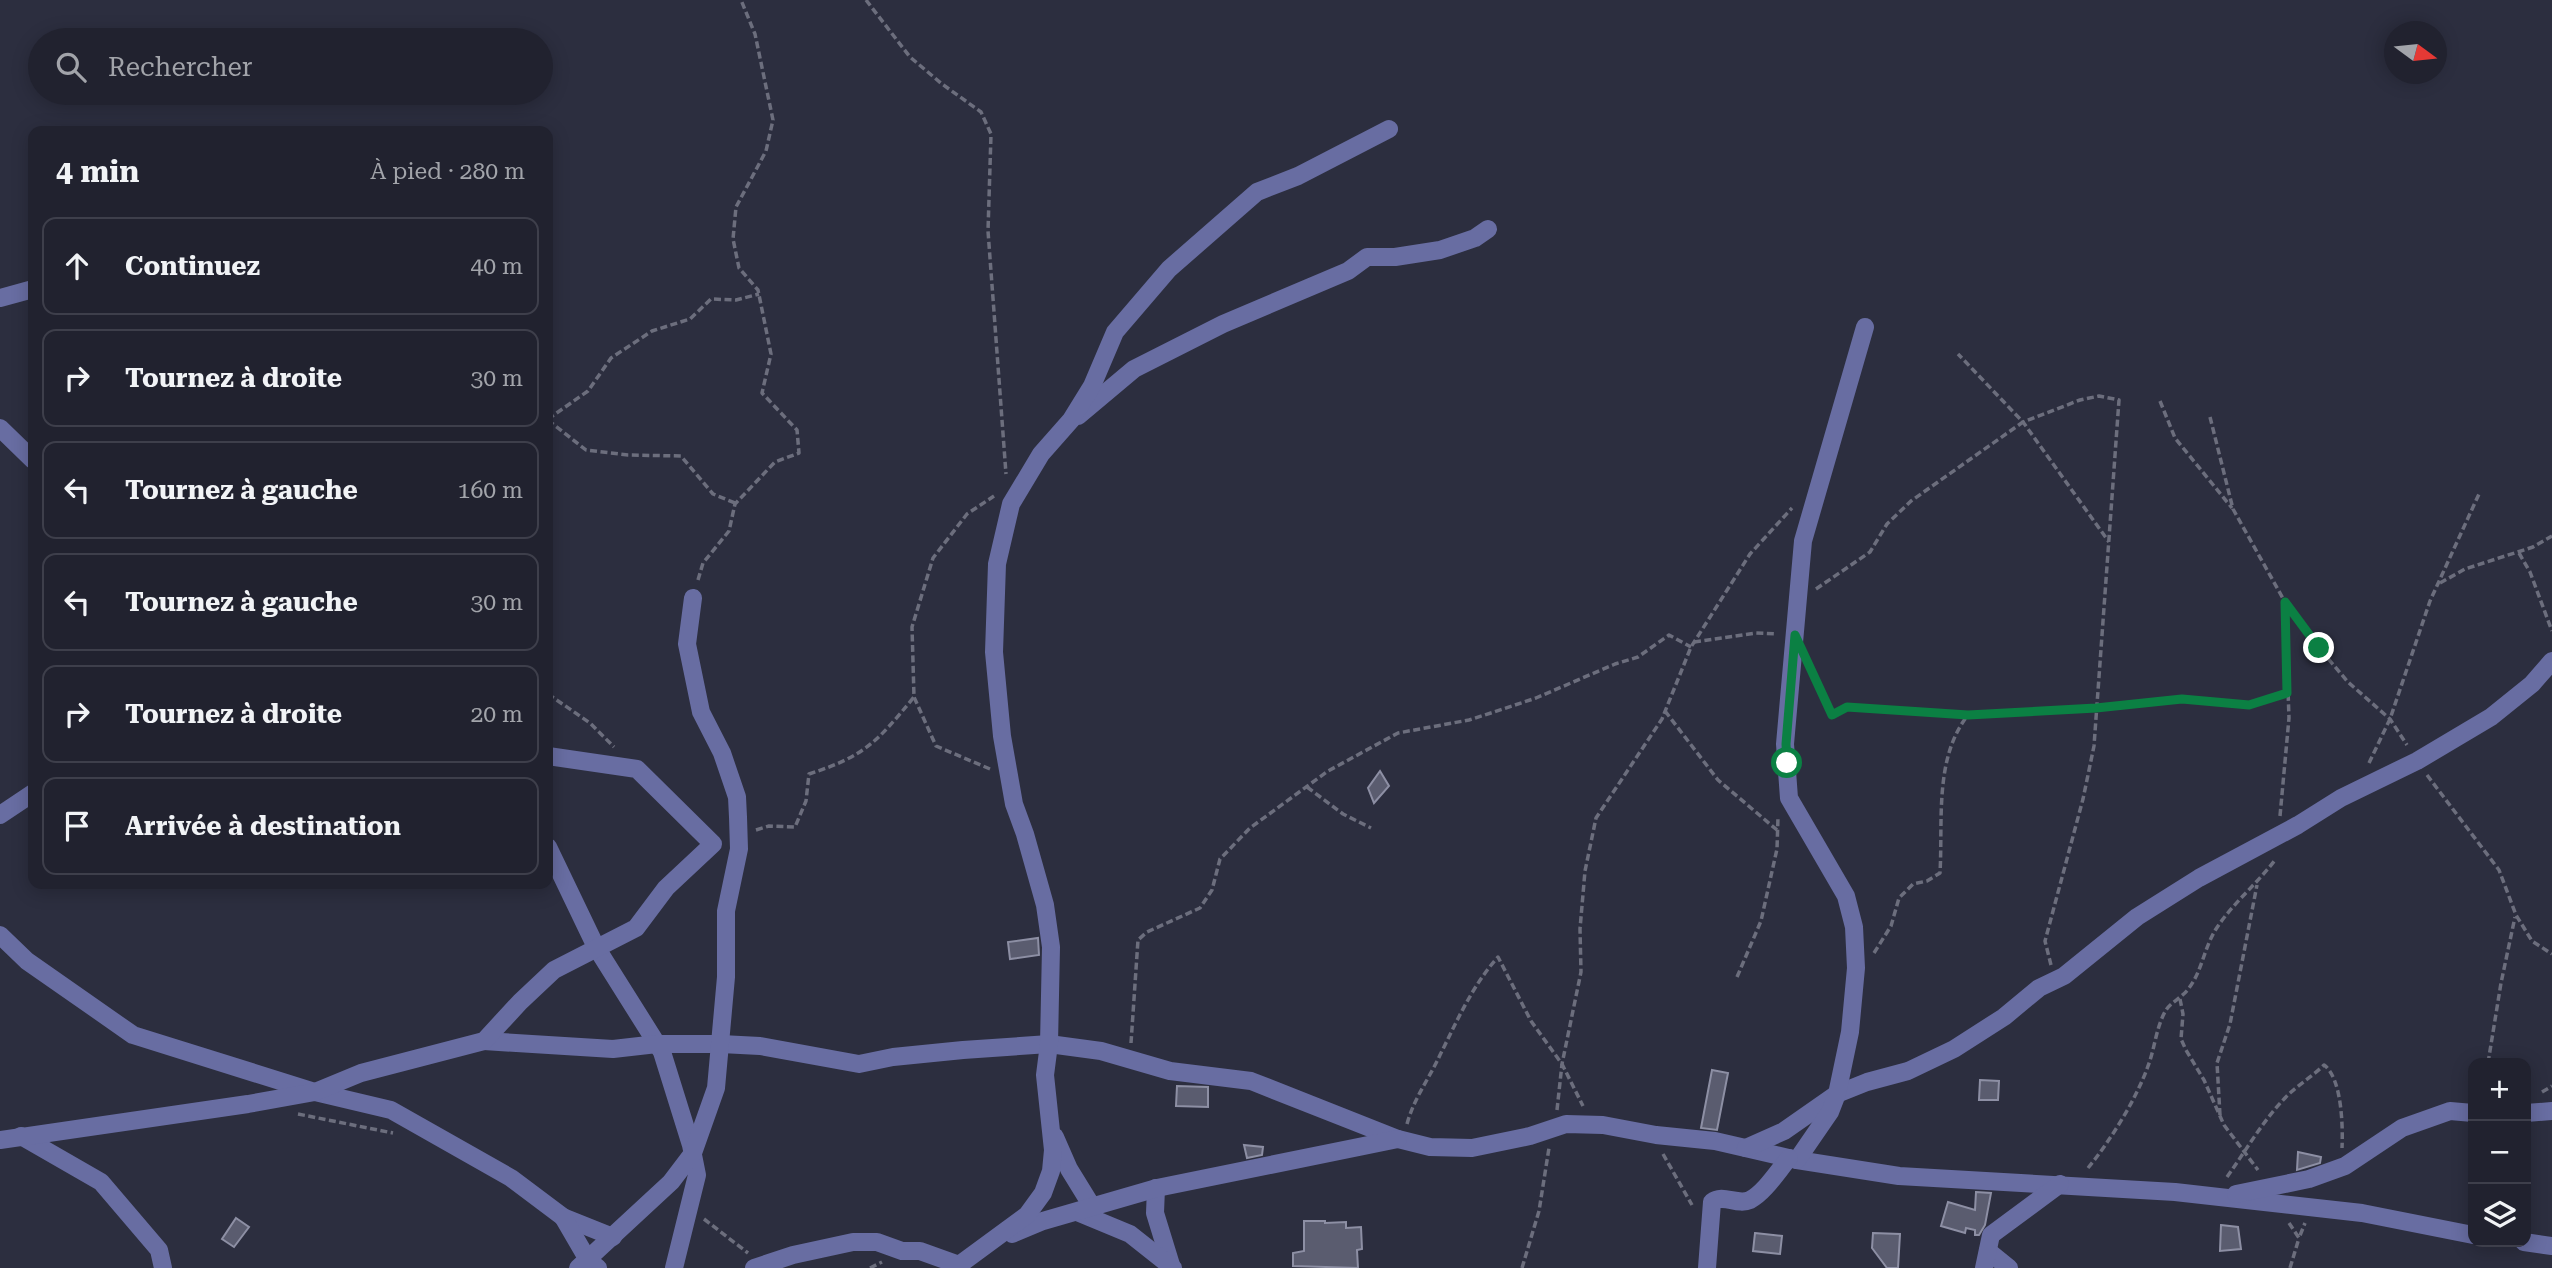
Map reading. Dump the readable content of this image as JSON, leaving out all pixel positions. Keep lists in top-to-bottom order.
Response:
{
  "north": "right",
  "page": {
    "search": "Rechercher",
    "heading": ["4 min", "À pied · 280 m"],
    "list": [
      ["Continuez", "40 m"],
      ["Tournez à droite", "30 m"],
      ["Tournez à gauche", "160 m"],
      ["Tournez à gauche", "30 m"],
      ["Tournez à droite", "20 m"],
      "Arrivée à destination"
    ],
    "map_buttons": ["+", "−"]
  }
}
